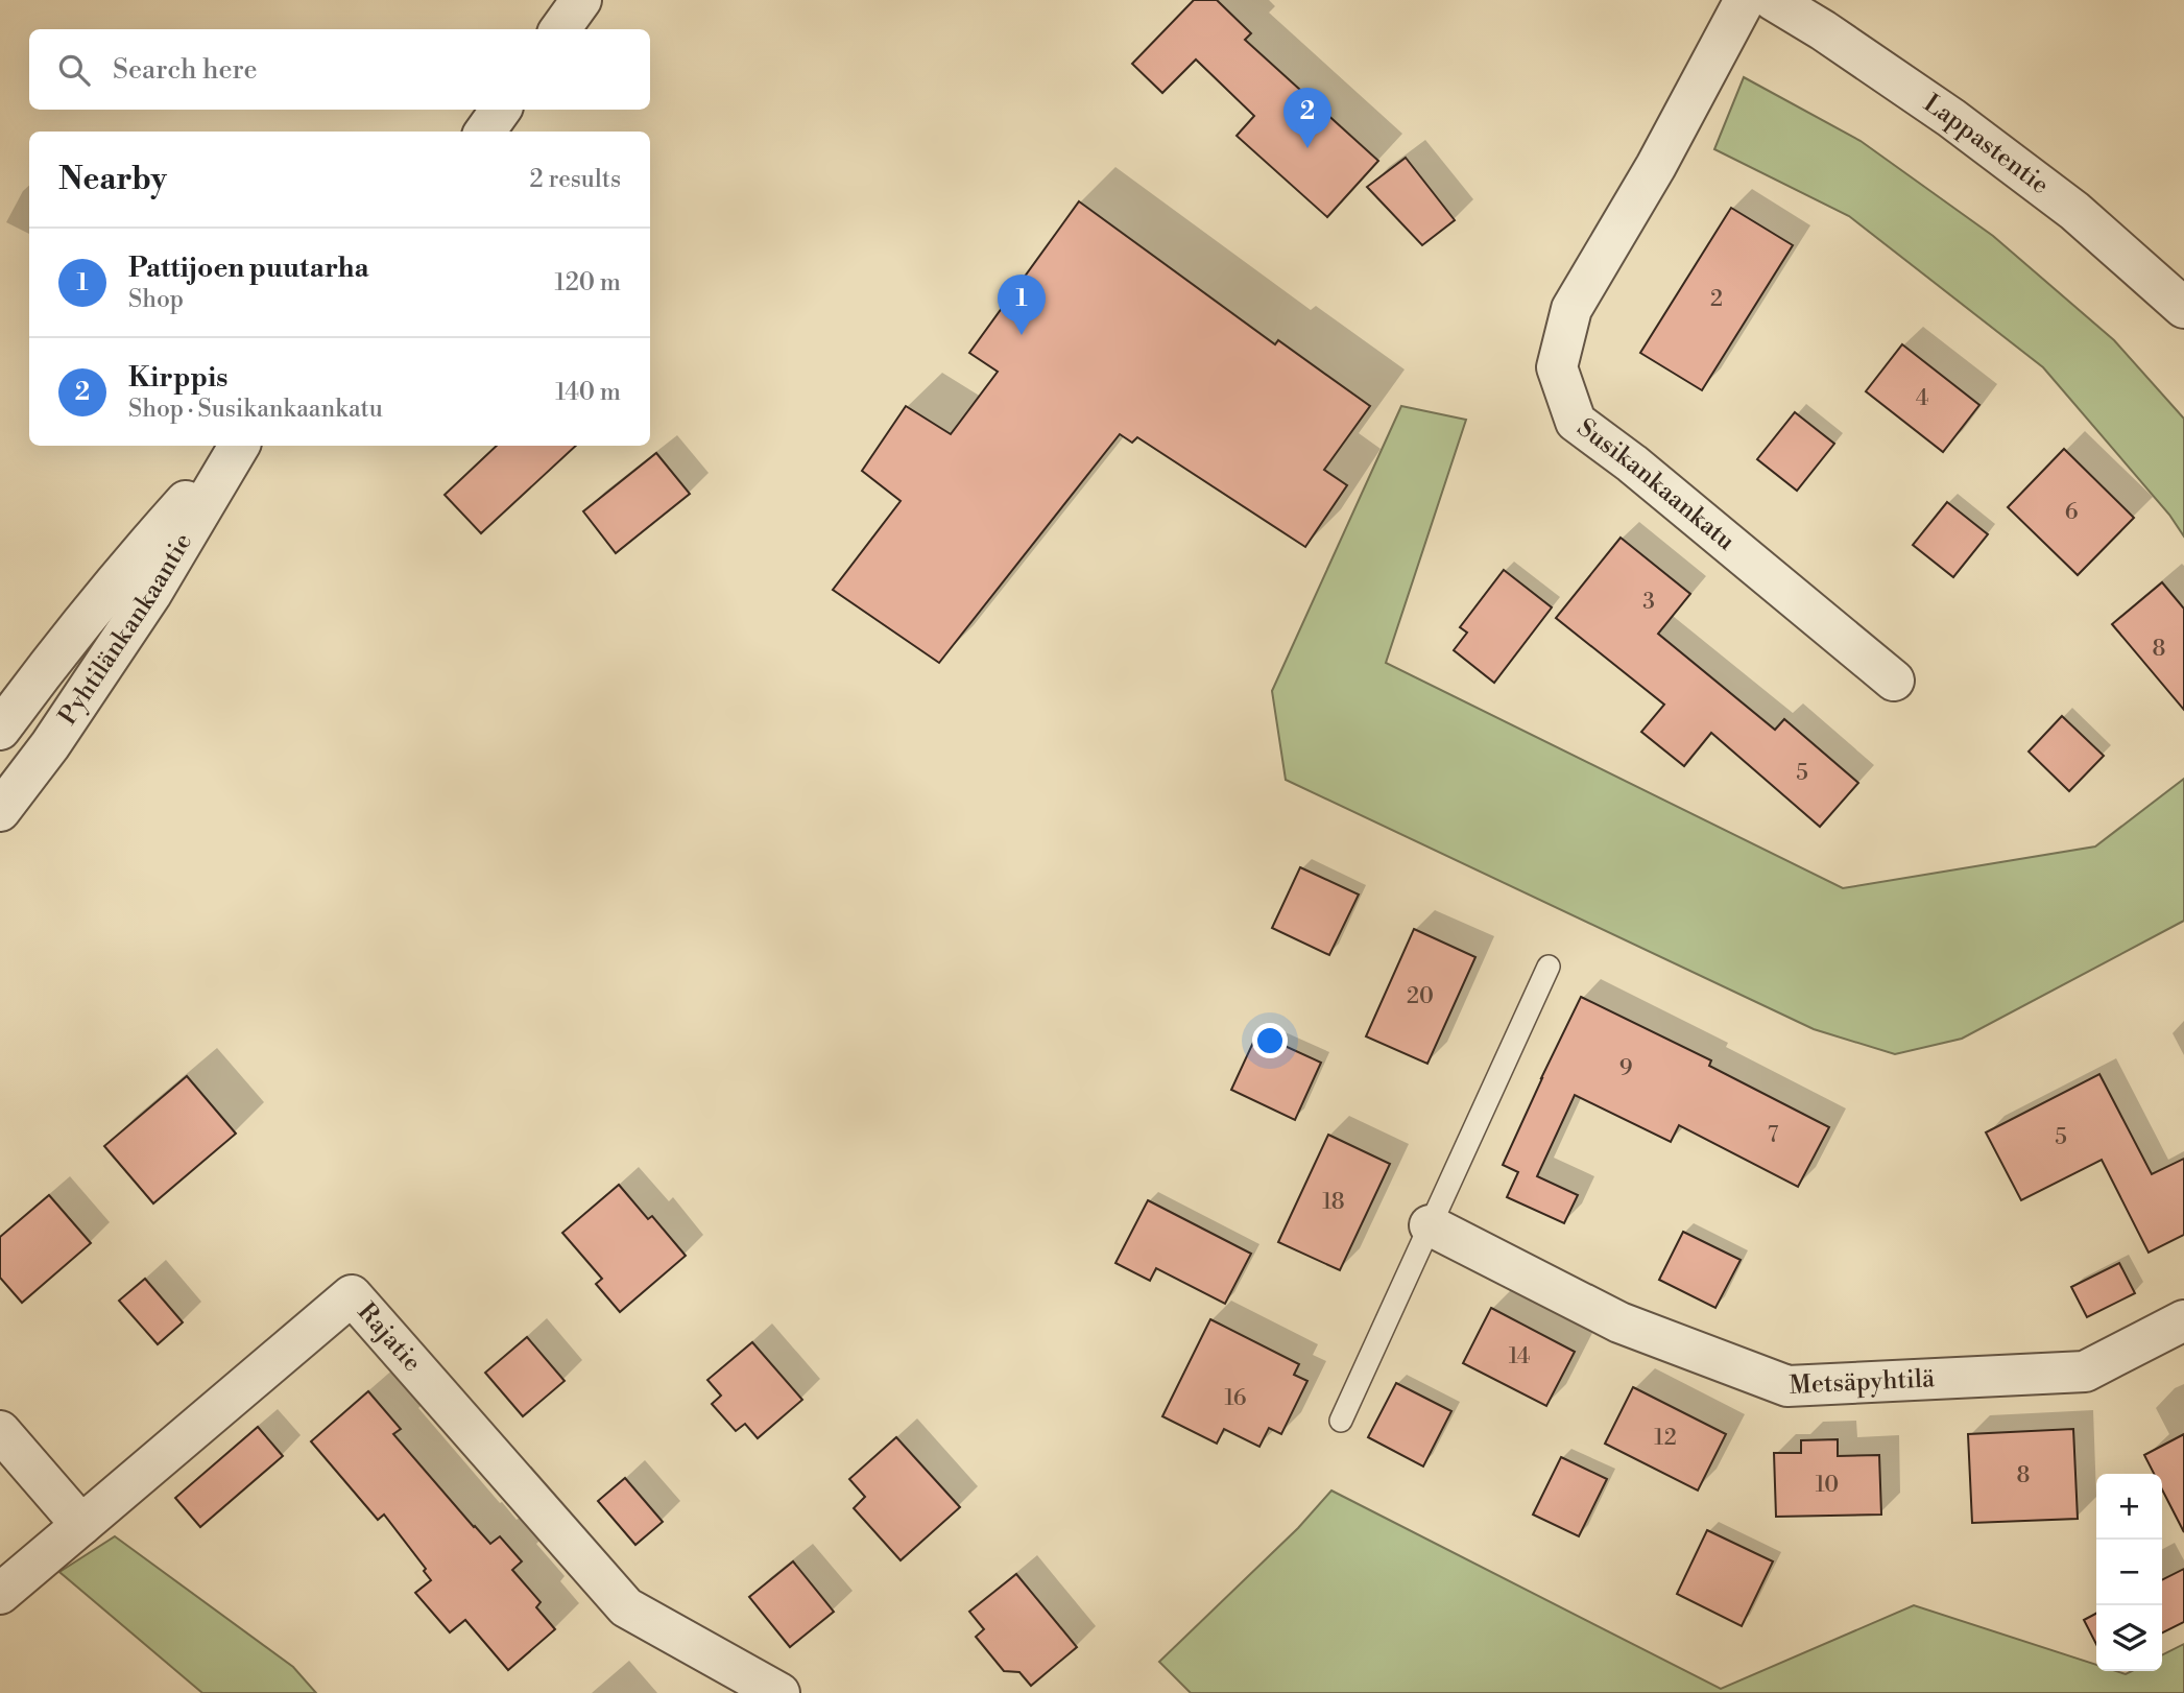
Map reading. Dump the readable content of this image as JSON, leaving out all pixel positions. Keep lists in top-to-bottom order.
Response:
{
  "streets": {
    "street": [
      "Lappastentie",
      "Susikankaankatu",
      "Pyhtilänkankaantie",
      "Rajatie",
      "Metsäpyhtilä"
    ]
  },
  "house_numbers": [
    "2",
    "4",
    "6",
    "3",
    "8",
    "5",
    "20",
    "9",
    "7",
    "5",
    "18",
    "14",
    "16",
    "12",
    "8",
    "10"
  ],
  "page": {
    "search": "Search here",
    "pins": ["2", "1"],
    "heading": ["Nearby", "2 results"],
    "list": [
      {
        "mark": "1",
        "name": "Pattijoen puutarha",
        "note": "Shop",
        "value": "120 m"
      },
      {
        "mark": "2",
        "name": "Kirppis",
        "note": "Shop · Susikankaankatu",
        "value": "140 m"
      }
    ],
    "map_buttons": ["+", "−"]
  }
}
